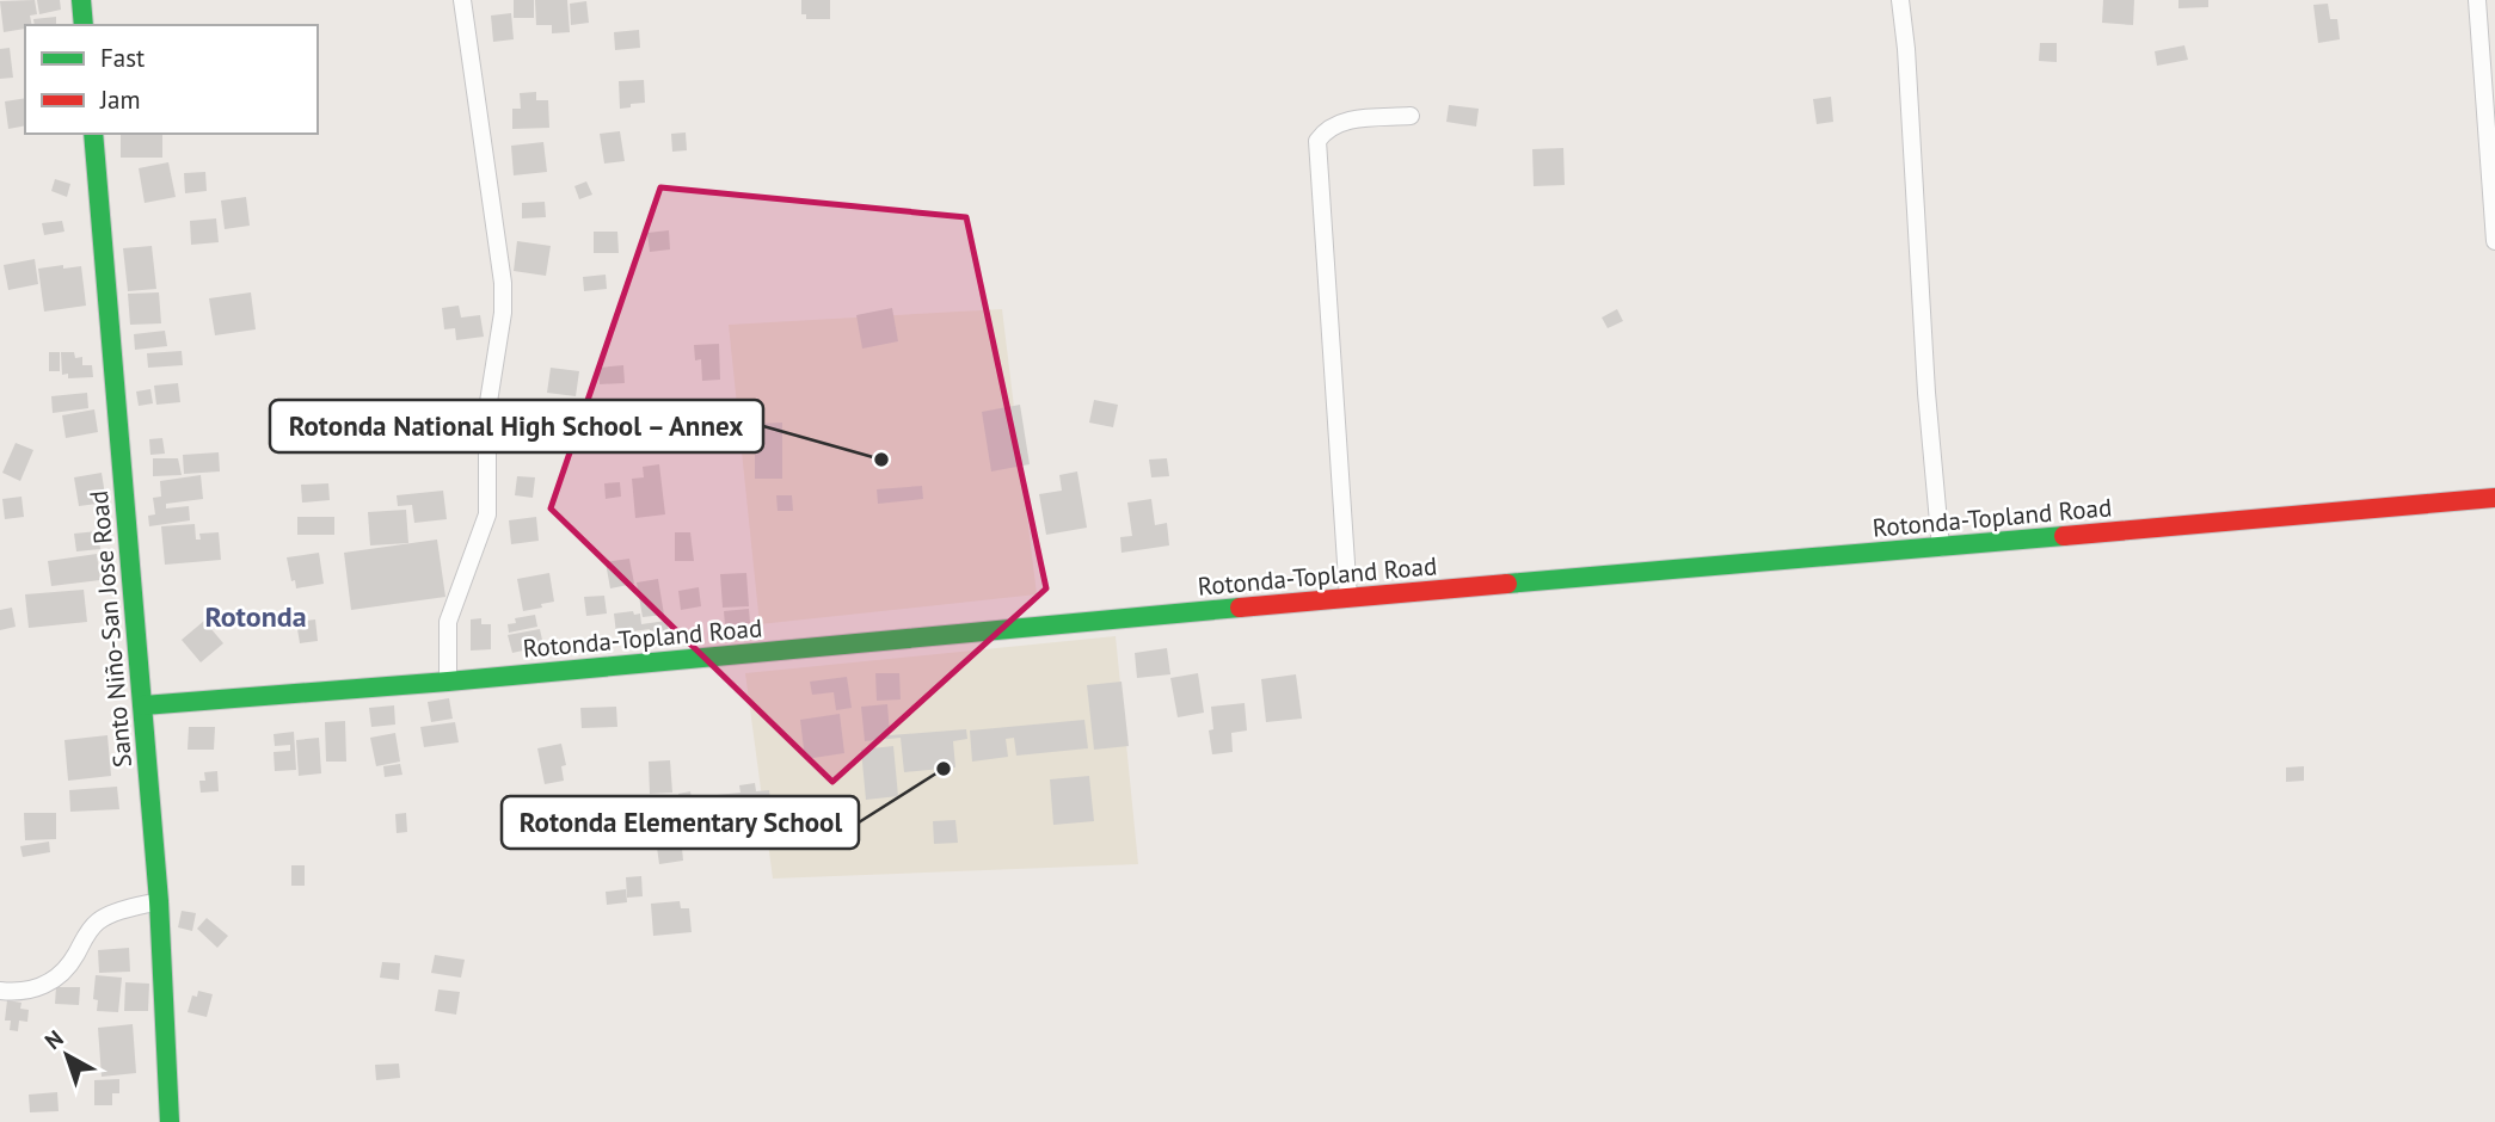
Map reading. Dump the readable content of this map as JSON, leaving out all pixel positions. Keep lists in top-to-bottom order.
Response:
{
  "streets": {
    "main road": ["Rotonda-Topland Road", "Santo Niño-San Jose Road"]
  },
  "crossings": [
    ["Rotonda-Topland Road", "Santo Niño-San Jose Road"]
  ],
  "districts": ["Rotonda"],
  "places": ["Rotonda National High School – Annex", "Rotonda Elementary School"],
  "legend": ["Fast", "Jam"],
  "north": "top left"
}
